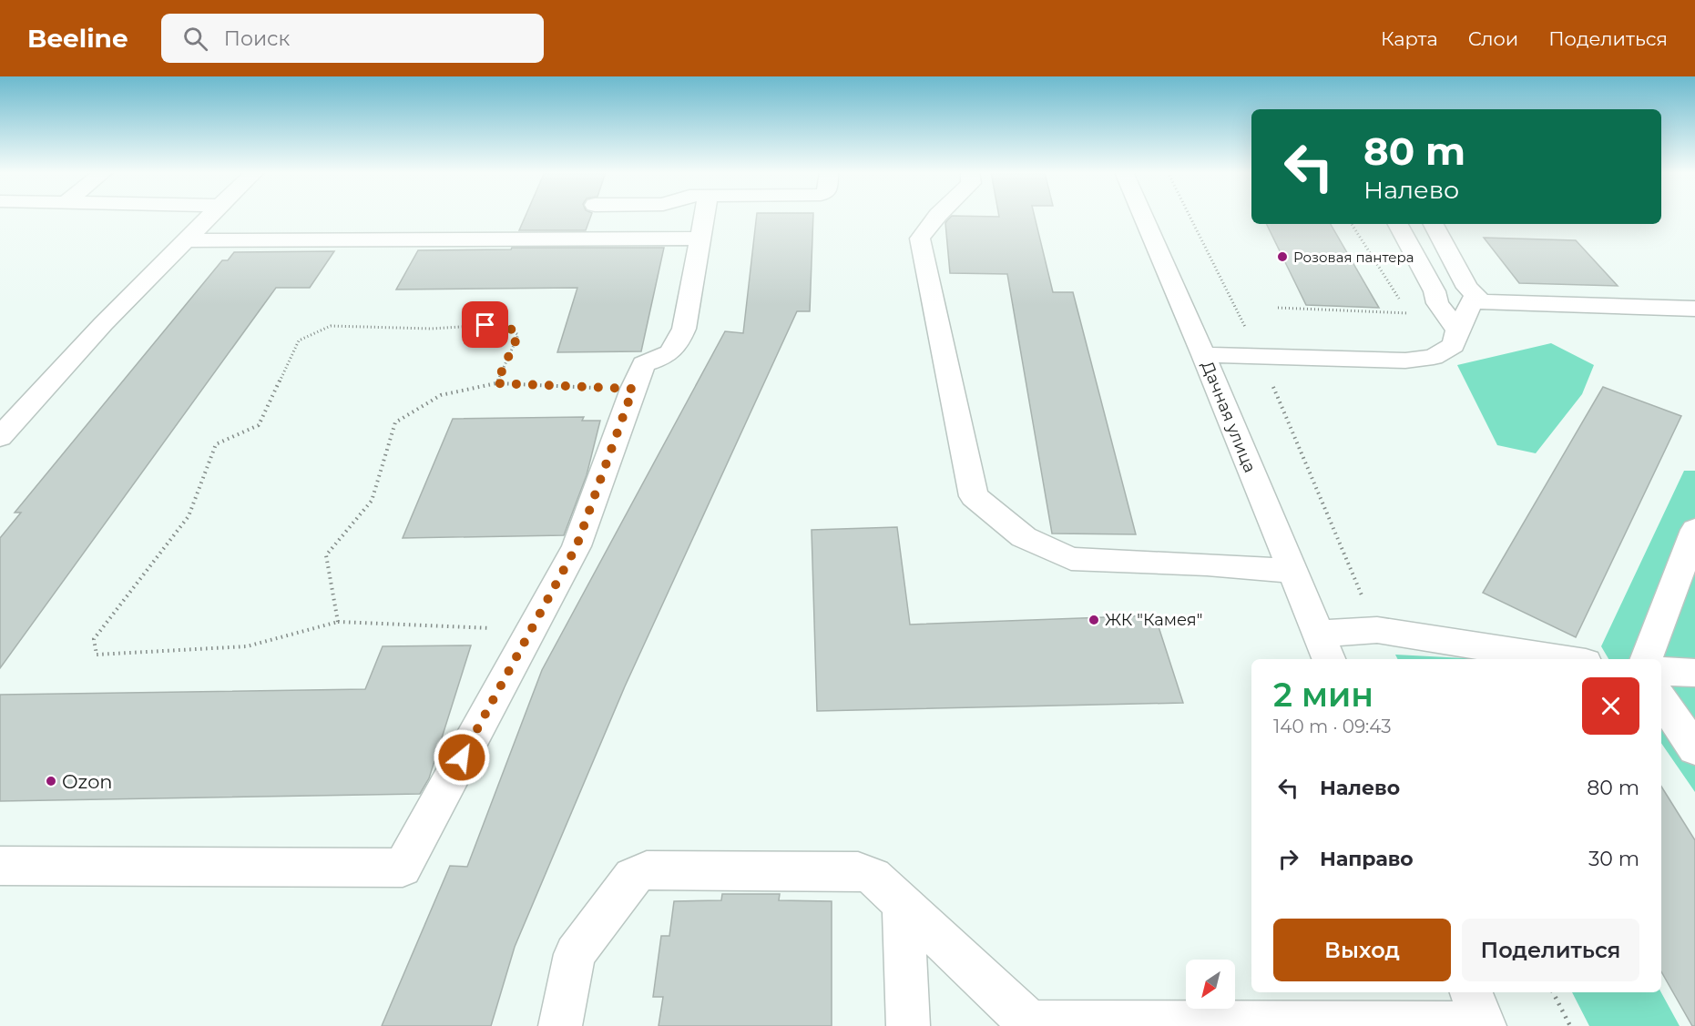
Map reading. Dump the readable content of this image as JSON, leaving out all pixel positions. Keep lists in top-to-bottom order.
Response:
{
  "streets": {
    "street": ["Дачная улица"]
  },
  "places": ["Розовая пантера", "ЖК \"Камея\"", "Ozon"],
  "north": "bottom left",
  "page": {
    "header": "Beeline",
    "search": "Поиск",
    "nav": ["Карта", "Слои", "Поделиться"],
    "turn": ["80 m", "Налево"],
    "heading": ["2 мин", "140 m · 09:43"],
    "list": [
      {
        "name": "Налево",
        "value": "80 m"
      },
      {
        "name": "Направо",
        "value": "30 m"
      }
    ],
    "buttons": ["Выход", "Поделиться"]
  }
}
